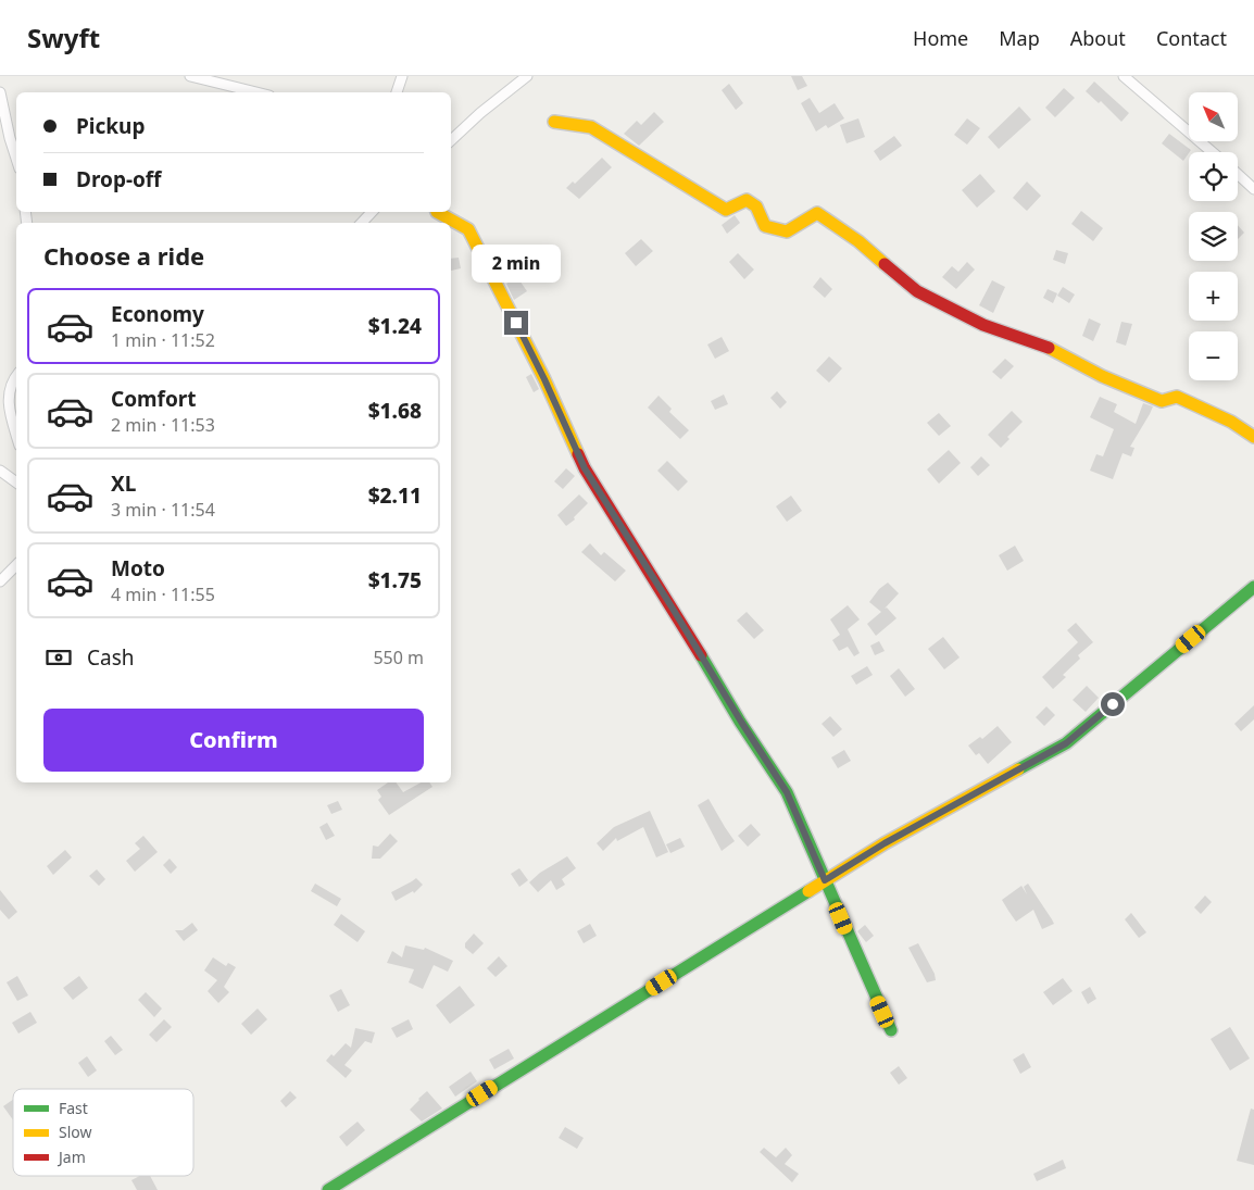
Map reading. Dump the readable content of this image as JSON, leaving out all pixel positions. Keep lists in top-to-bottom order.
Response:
{
  "legend": ["Fast", "Slow", "Jam"],
  "north": "top left",
  "page": {
    "header": "Swyft",
    "nav": [
      "Home",
      "Map",
      "About",
      "Contact"
    ],
    "map_buttons": ["+", "−"],
    "banner": ["Pickup", "Drop-off"],
    "heading": "Choose a ride",
    "bubble": "2 min",
    "list": [
      {
        "name": "Economy",
        "note": "1 min · 11:52",
        "value": "$1.24"
      },
      {
        "name": "Comfort",
        "note": "2 min · 11:53",
        "value": "$1.68"
      },
      {
        "name": "XL",
        "note": "3 min · 11:54",
        "value": "$2.11"
      },
      {
        "name": "Moto",
        "note": "4 min · 11:55",
        "value": "$1.75"
      }
    ],
    "pay": ["Cash", "550 m"],
    "buttons": "Confirm"
  }
}
